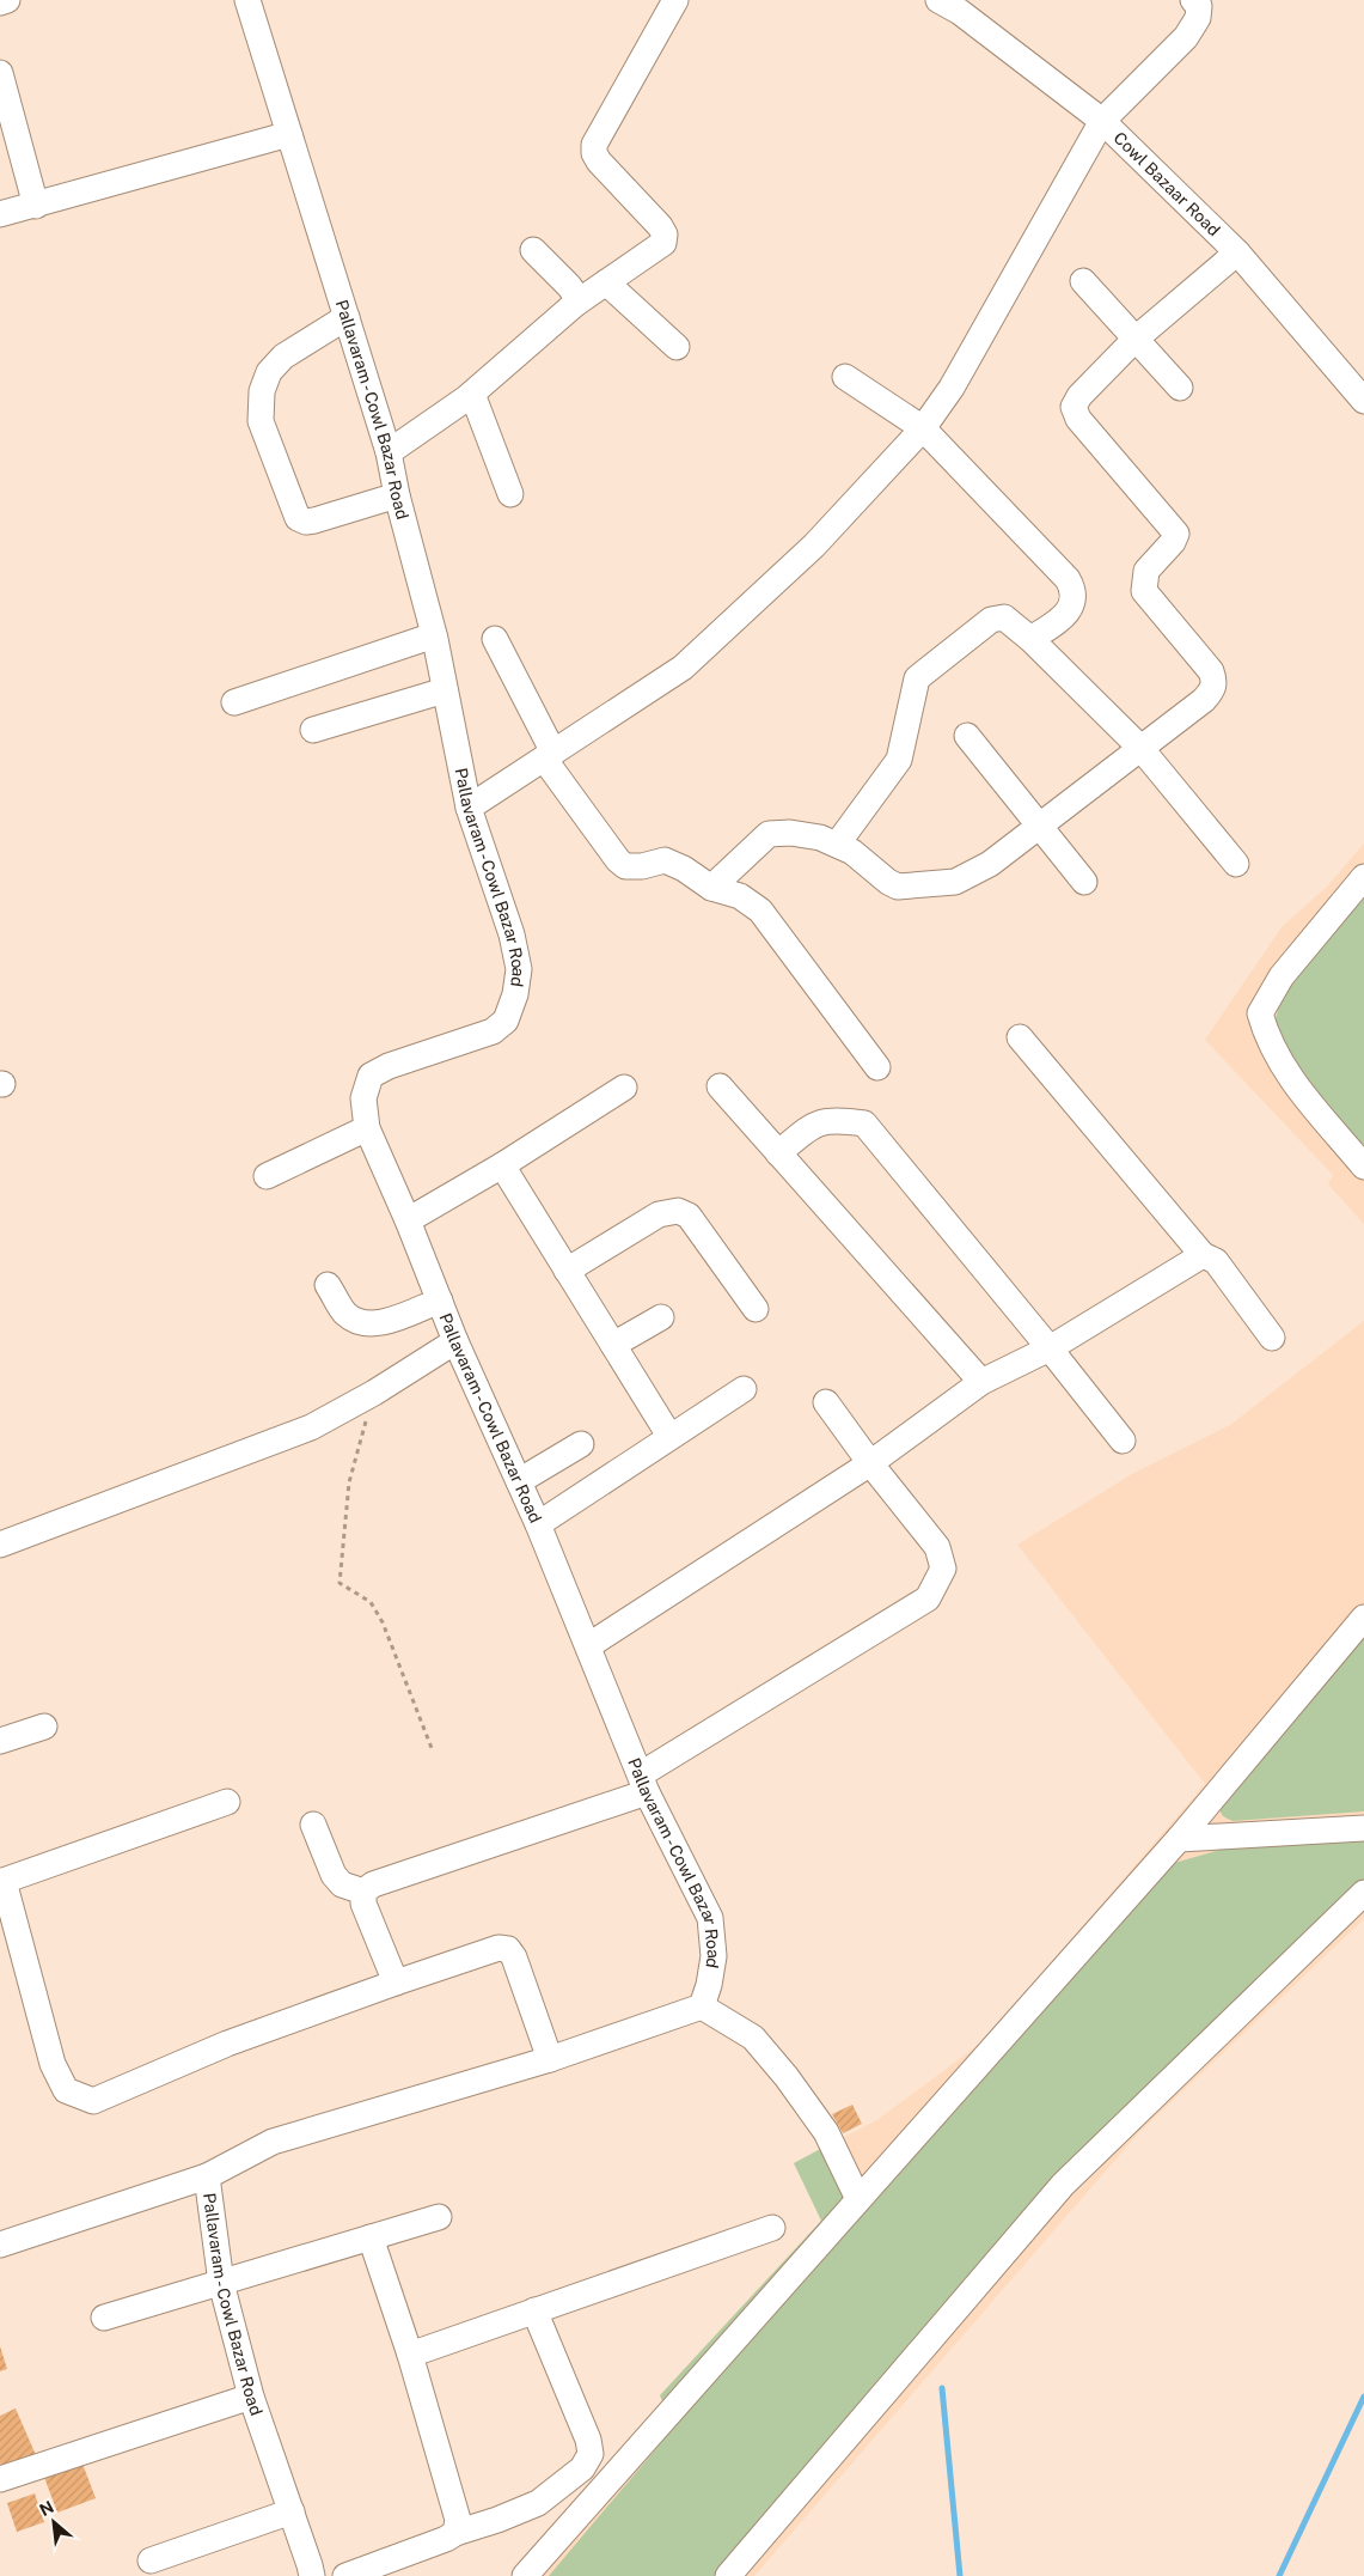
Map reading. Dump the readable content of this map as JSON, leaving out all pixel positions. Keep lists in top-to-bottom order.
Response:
{
  "streets": {
    "street": ["Cowl Bazaar Road", "Pallavaram - Cowl Bazar Road"]
  },
  "north": "top left"
}
